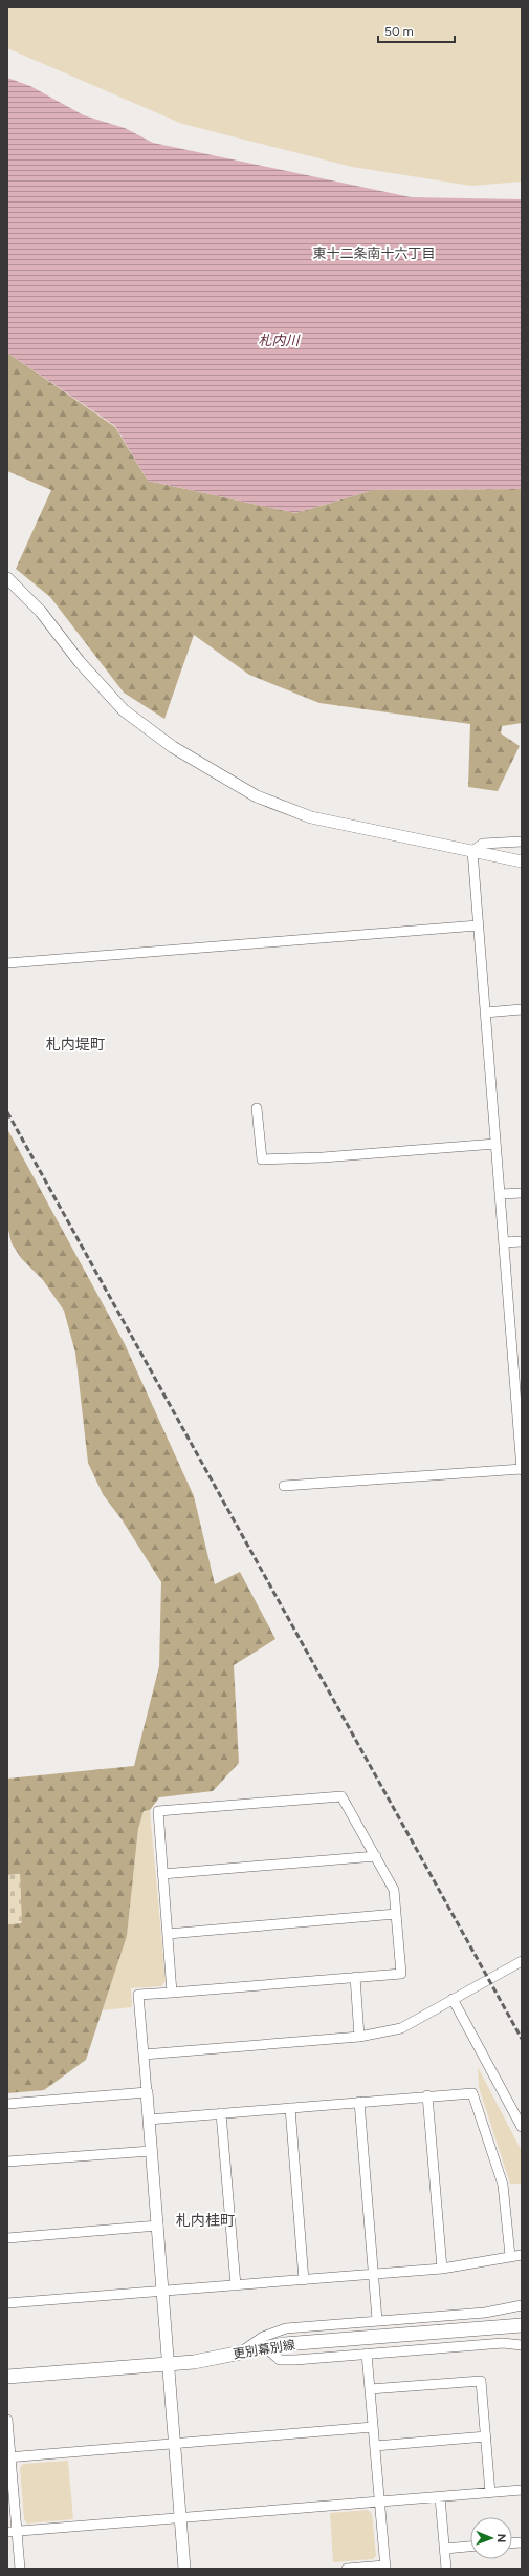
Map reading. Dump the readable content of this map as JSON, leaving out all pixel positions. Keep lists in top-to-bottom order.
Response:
{
  "streets": {
    "main road": ["更別幕別線"]
  },
  "districts": ["東十二条南十六丁目", "札内堤町", "札内桂町"],
  "water": ["札内川"],
  "scale_bar": "50 m",
  "north": "right"
}
